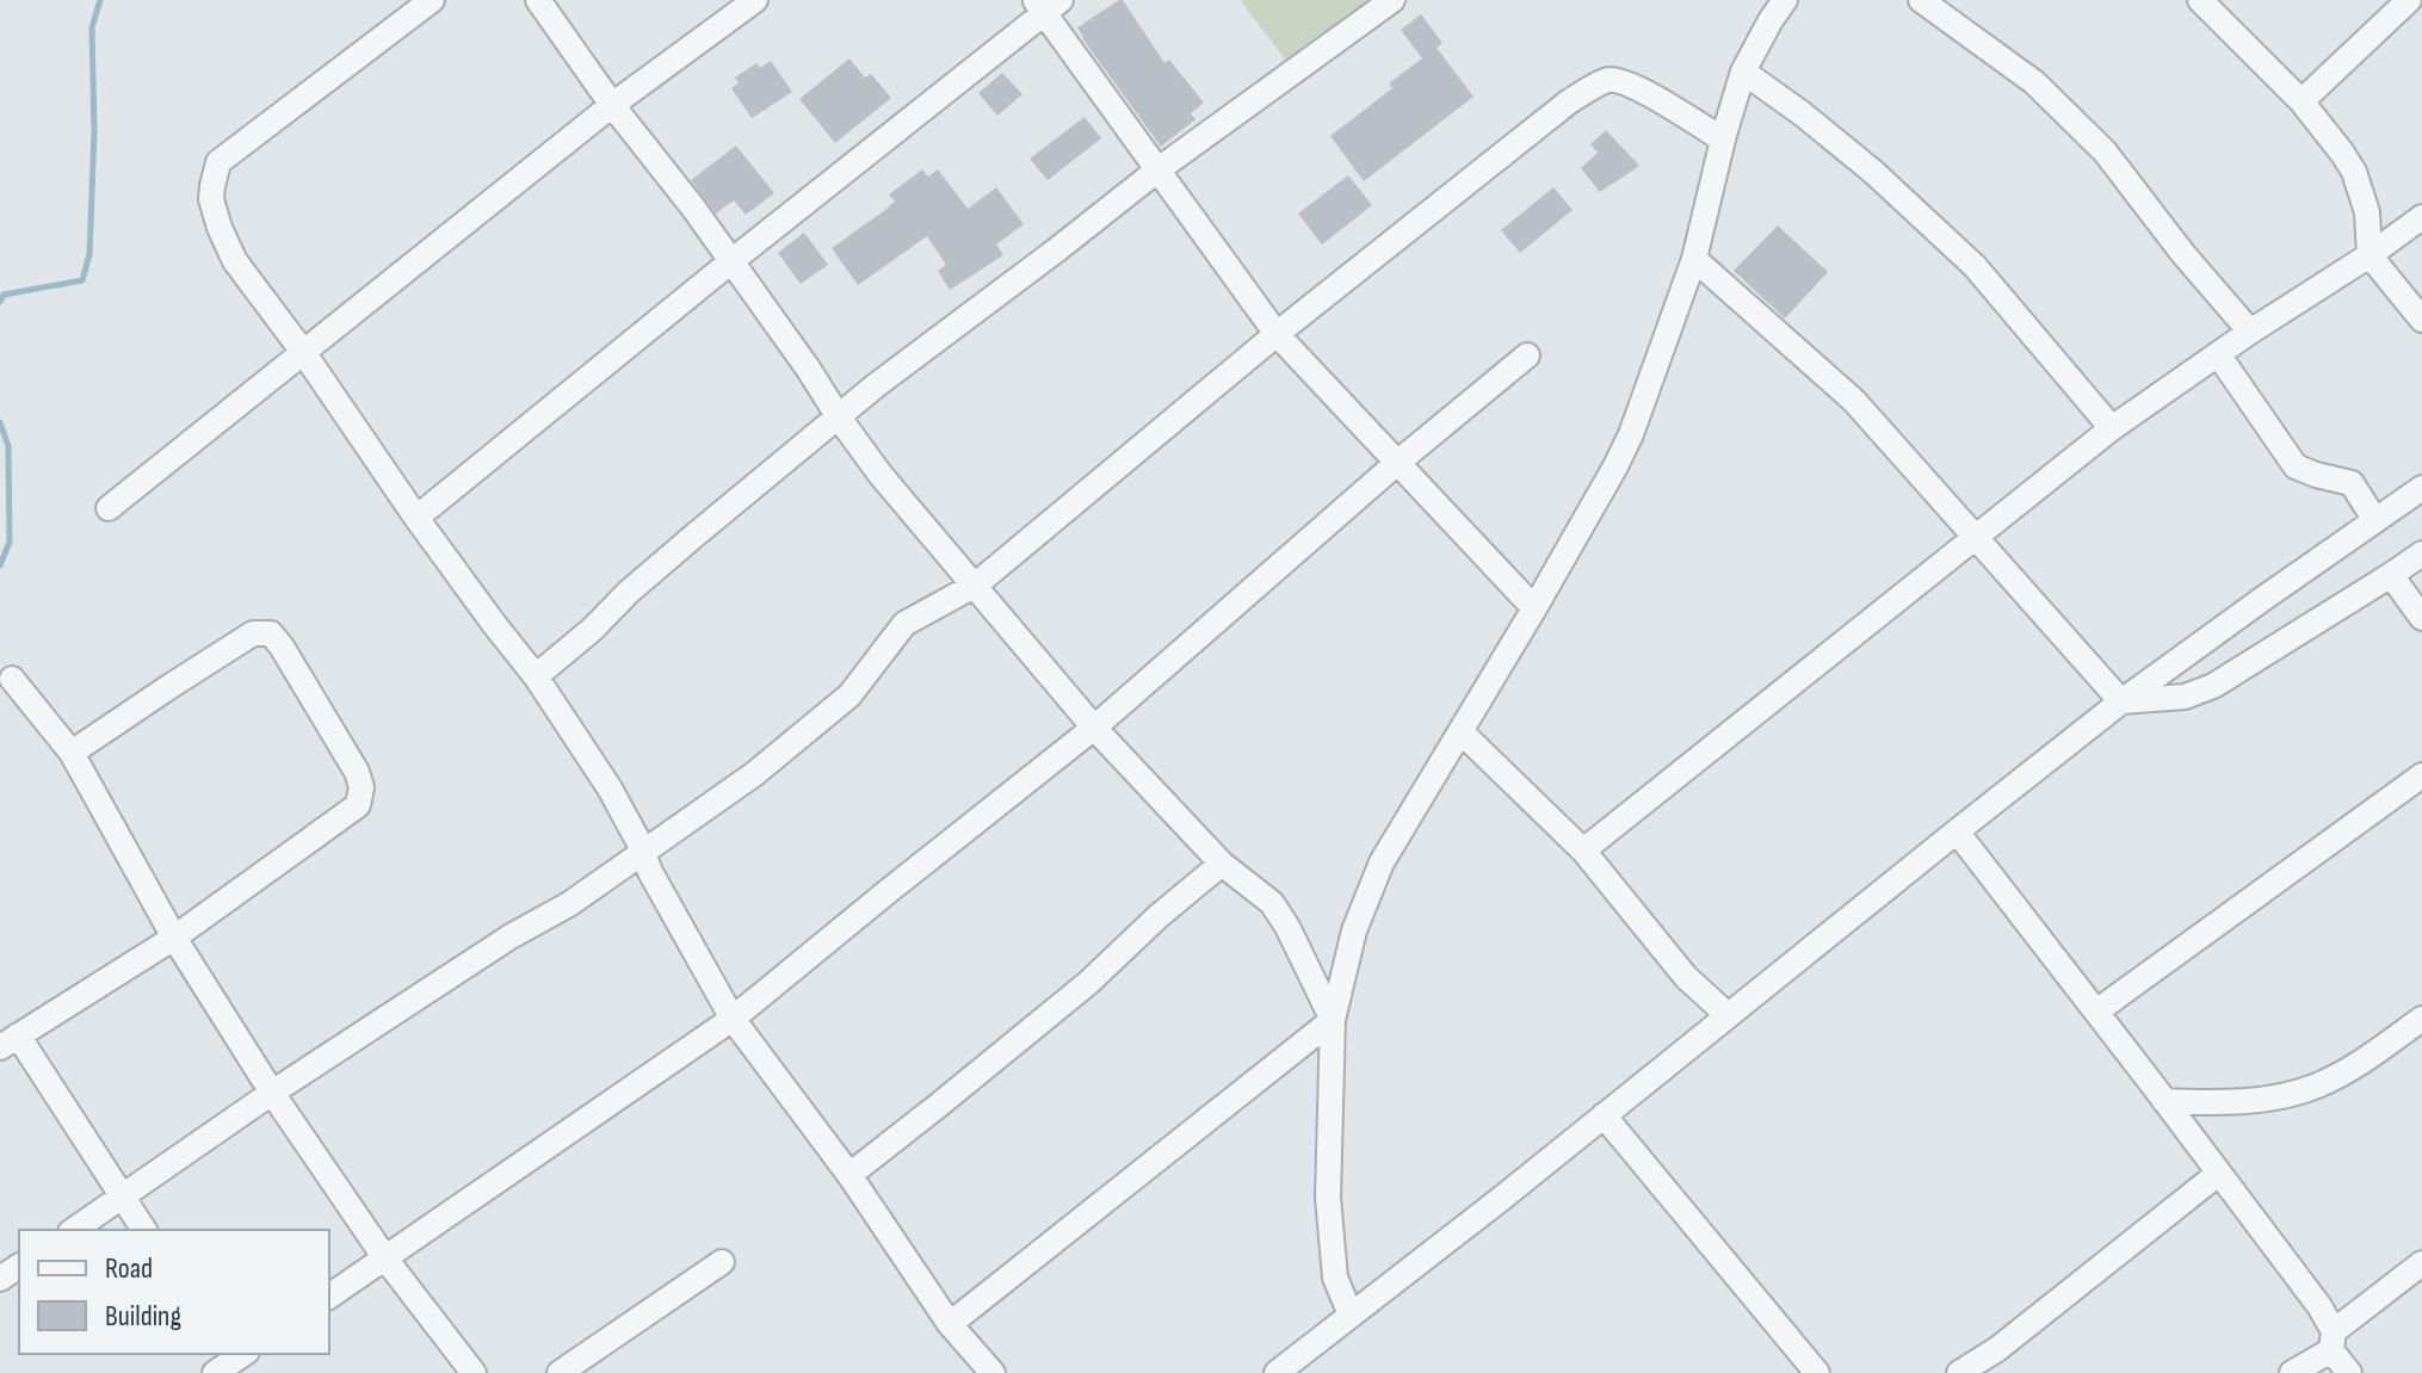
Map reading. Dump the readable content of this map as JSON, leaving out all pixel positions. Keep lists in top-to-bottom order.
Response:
{
  "legend": ["Road", "Building"]
}
